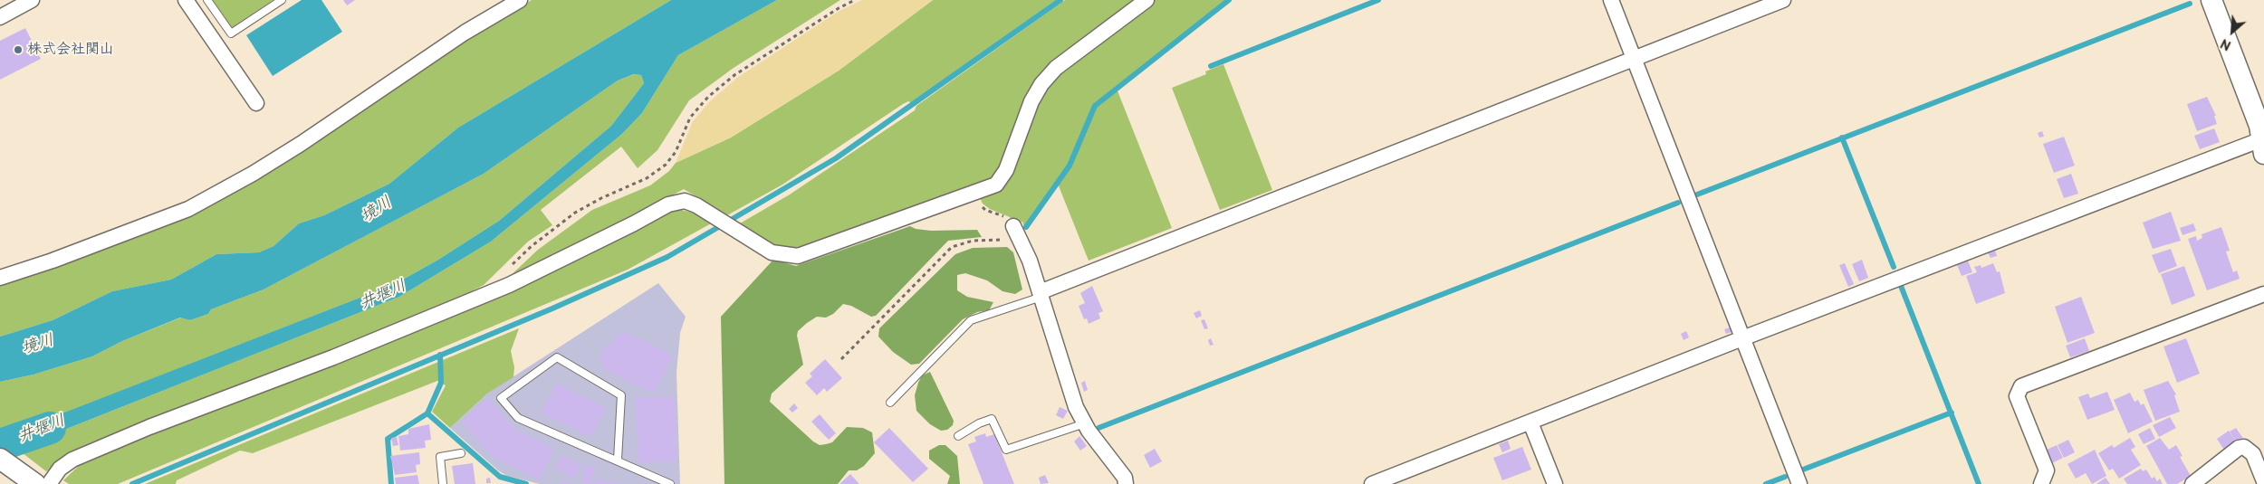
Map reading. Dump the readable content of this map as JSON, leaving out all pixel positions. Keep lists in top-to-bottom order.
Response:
{
  "water": ["境川", "井堰川"],
  "places": ["株式会社関山"],
  "north": "bottom left"
}
